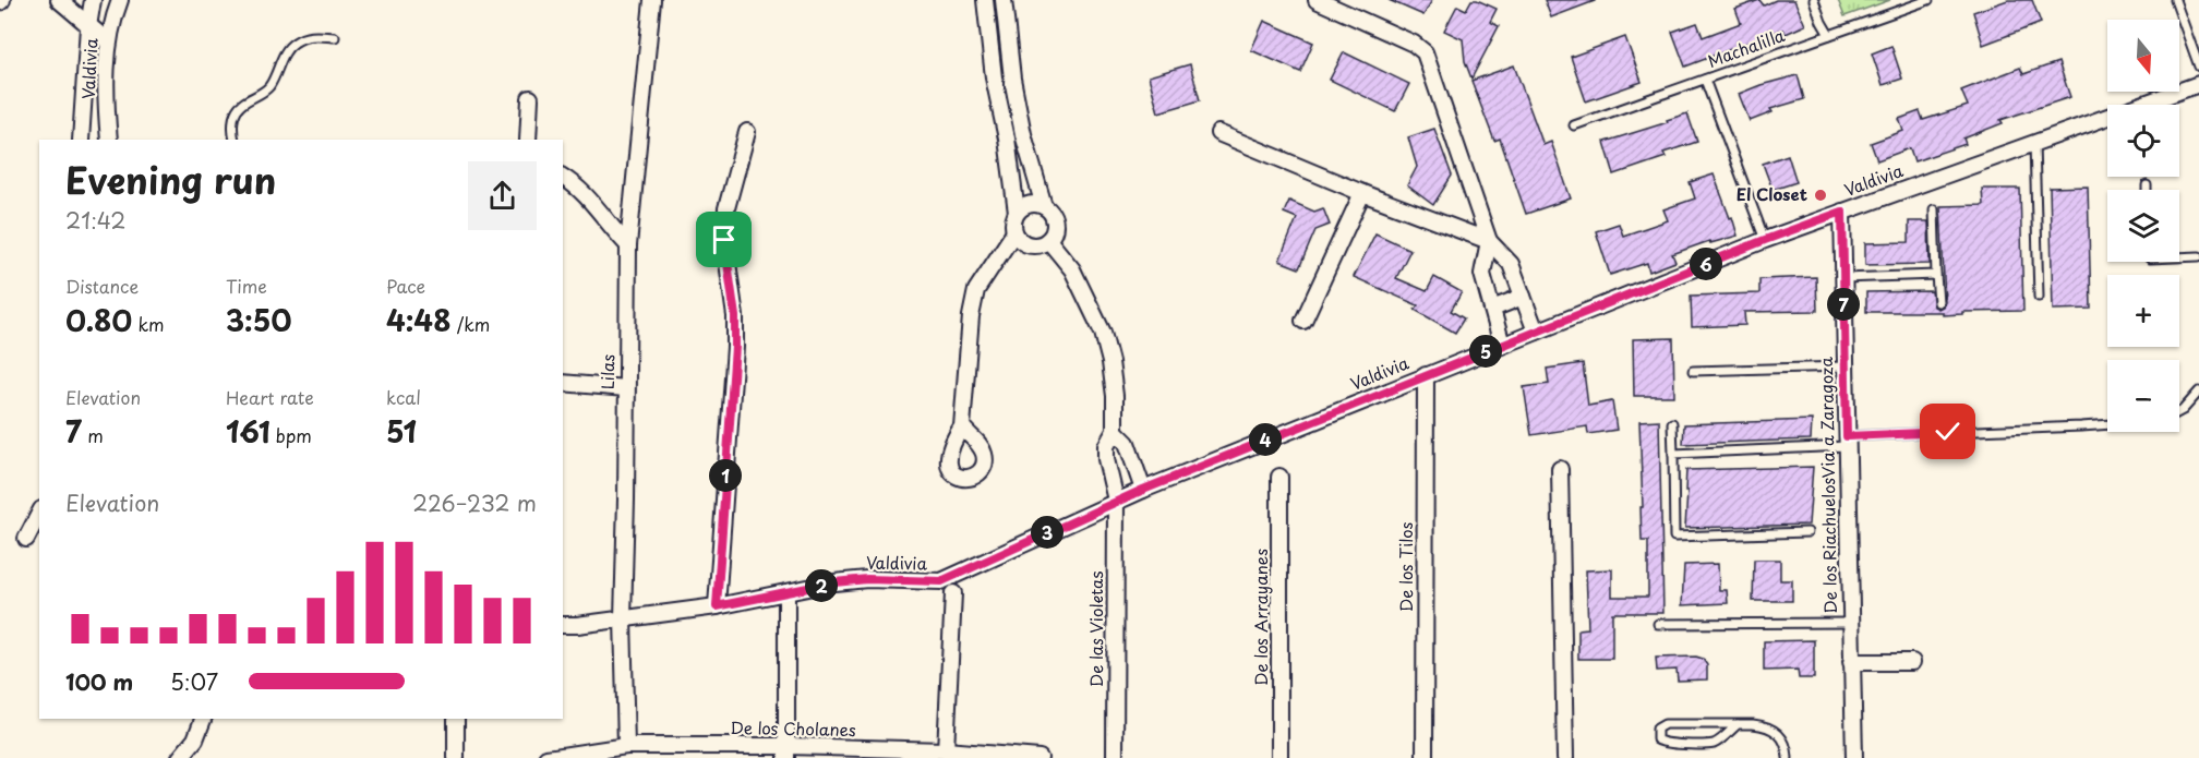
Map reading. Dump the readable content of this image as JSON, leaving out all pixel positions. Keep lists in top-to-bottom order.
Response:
{
  "streets": {
    "street": [
      "Valdivia",
      "Lilas",
      "De los RiachuelosVia a Zaragoza",
      "De los Tilos",
      "De los Arrayanes",
      "De las Violetas",
      "De los Cholanes"
    ],
    "lane": ["Machalilla"]
  },
  "crossings": [
    ["Valdivia", "Lilas"],
    ["Valdivia", "De los RiachuelosVia a Zaragoza"],
    ["Valdivia", "De los Tilos"],
    ["Valdivia", "De las Violetas"],
    ["Lilas", "De los Cholanes"]
  ],
  "places": ["El Closet"],
  "north": "bottom",
  "page": {
    "map_buttons": ["+", "−"],
    "heading": ["Evening run", "21:42"],
    "pins": [
      "6",
      "7",
      "5",
      "4",
      "1",
      "3",
      "2"
    ],
    "stats": [
      ["Distance", "0.80 km"],
      ["Time", "3:50"],
      ["Pace", "4:48 /km"],
      ["Elevation", "7 m"],
      ["Heart rate", "161 bpm"],
      ["kcal", "51"]
    ],
    "chart": ["Elevation", "226–232 m"],
    "list": [
      {
        "name": "100 m",
        "note": "5:07"
      }
    ]
  }
}
